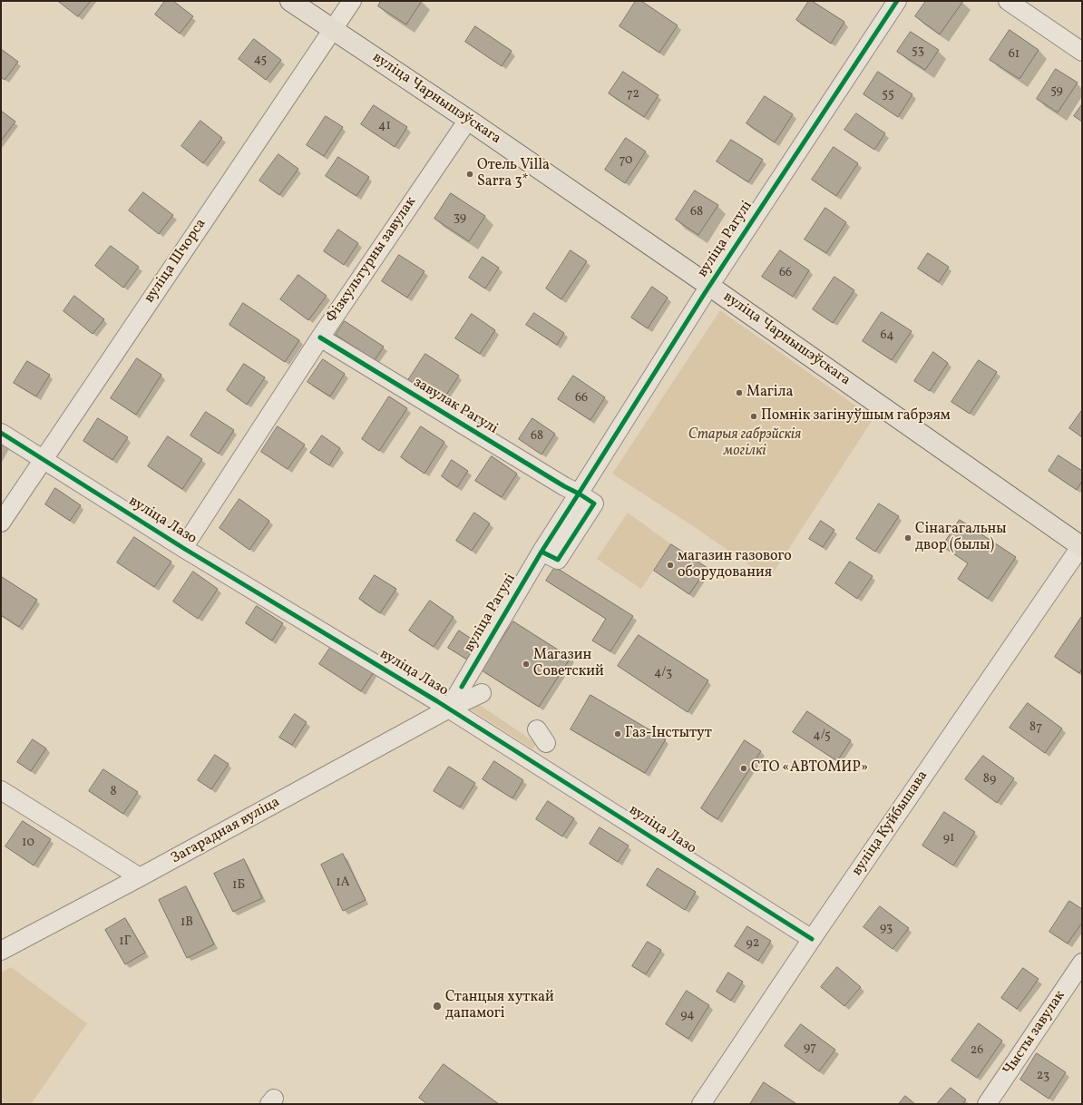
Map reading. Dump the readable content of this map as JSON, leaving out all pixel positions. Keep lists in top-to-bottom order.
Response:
{
  "streets": {
    "main road": ["вуліца Чарнышэўскага"],
    "street": [
      "вуліца Рагулі",
      "Фізкультурны завулак",
      "вуліца Шчорса",
      "завулак Рагулі",
      "вуліца Лазо",
      "вуліца Куйбышава",
      "Загарадная вуліца",
      "Чысты завулак"
    ]
  },
  "crossings": [
    ["вуліца Чарнышэўскага", "вуліца Рагулі"],
    ["вуліца Чарнышэўскага", "Фізкультурны завулак"],
    ["вуліца Чарнышэўскага", "вуліца Шчорса"],
    ["вуліца Чарнышэўскага", "вуліца Куйбышава"],
    ["вуліца Рагулі", "завулак Рагулі"],
    ["вуліца Рагулі", "вуліца Лазо"],
    ["вуліца Рагулі", "Загарадная вуліца"],
    ["Фізкультурны завулак", "завулак Рагулі"],
    ["Фізкультурны завулак", "вуліца Лазо"],
    ["вуліца Шчорса", "вуліца Лазо"],
    ["вуліца Лазо", "вуліца Куйбышава"],
    ["вуліца Лазо", "Загарадная вуліца"]
  ],
  "parks": ["Старыя габрэйскія могілкі"],
  "places": [
    "Отель Villa Sarra 3*",
    "Магіла",
    "Помнік загінуўшым габрэям",
    "Сінагагальны двор (былы)",
    "магазин газового оборудования",
    "Магазин Советский",
    "Газ-Інстытут",
    "СТО «АВТОМИР»",
    "Станцыя хуткай дапамогі"
  ],
  "house_numbers": [
    "53",
    "61",
    "45",
    "59",
    "72",
    "55",
    "41",
    "70",
    "68",
    "39",
    "66",
    "64",
    "66",
    "68",
    "4/3",
    "87",
    "4/5",
    "89",
    "8",
    "91",
    "10",
    "1А",
    "1Б",
    "1В",
    "93",
    "1Г",
    "92",
    "94",
    "97",
    "26",
    "23"
  ]
}
